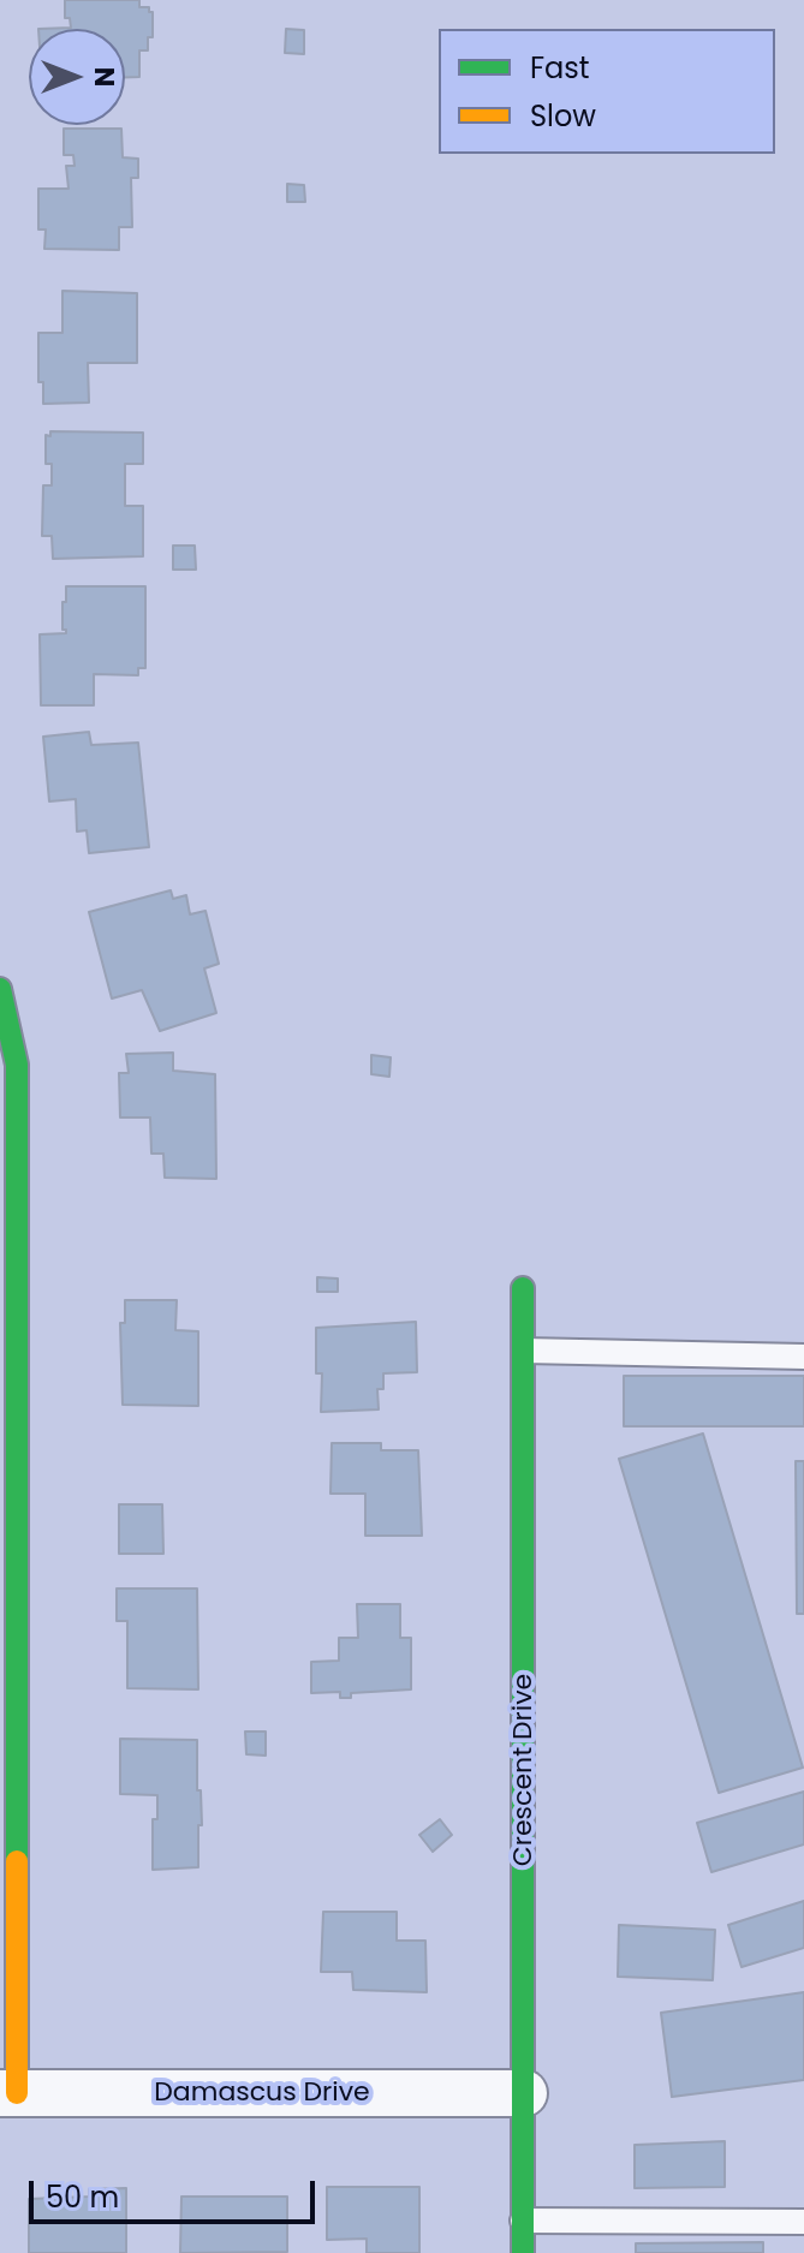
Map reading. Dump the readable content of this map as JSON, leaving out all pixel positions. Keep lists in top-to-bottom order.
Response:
{
  "streets": {
    "street": ["Crescent Drive", "Damascus Drive"]
  },
  "crossings": [
    ["Crescent Drive", "Damascus Drive"]
  ],
  "legend": ["Fast", "Slow"],
  "scale_bar": "50 m",
  "north": "right"
}
